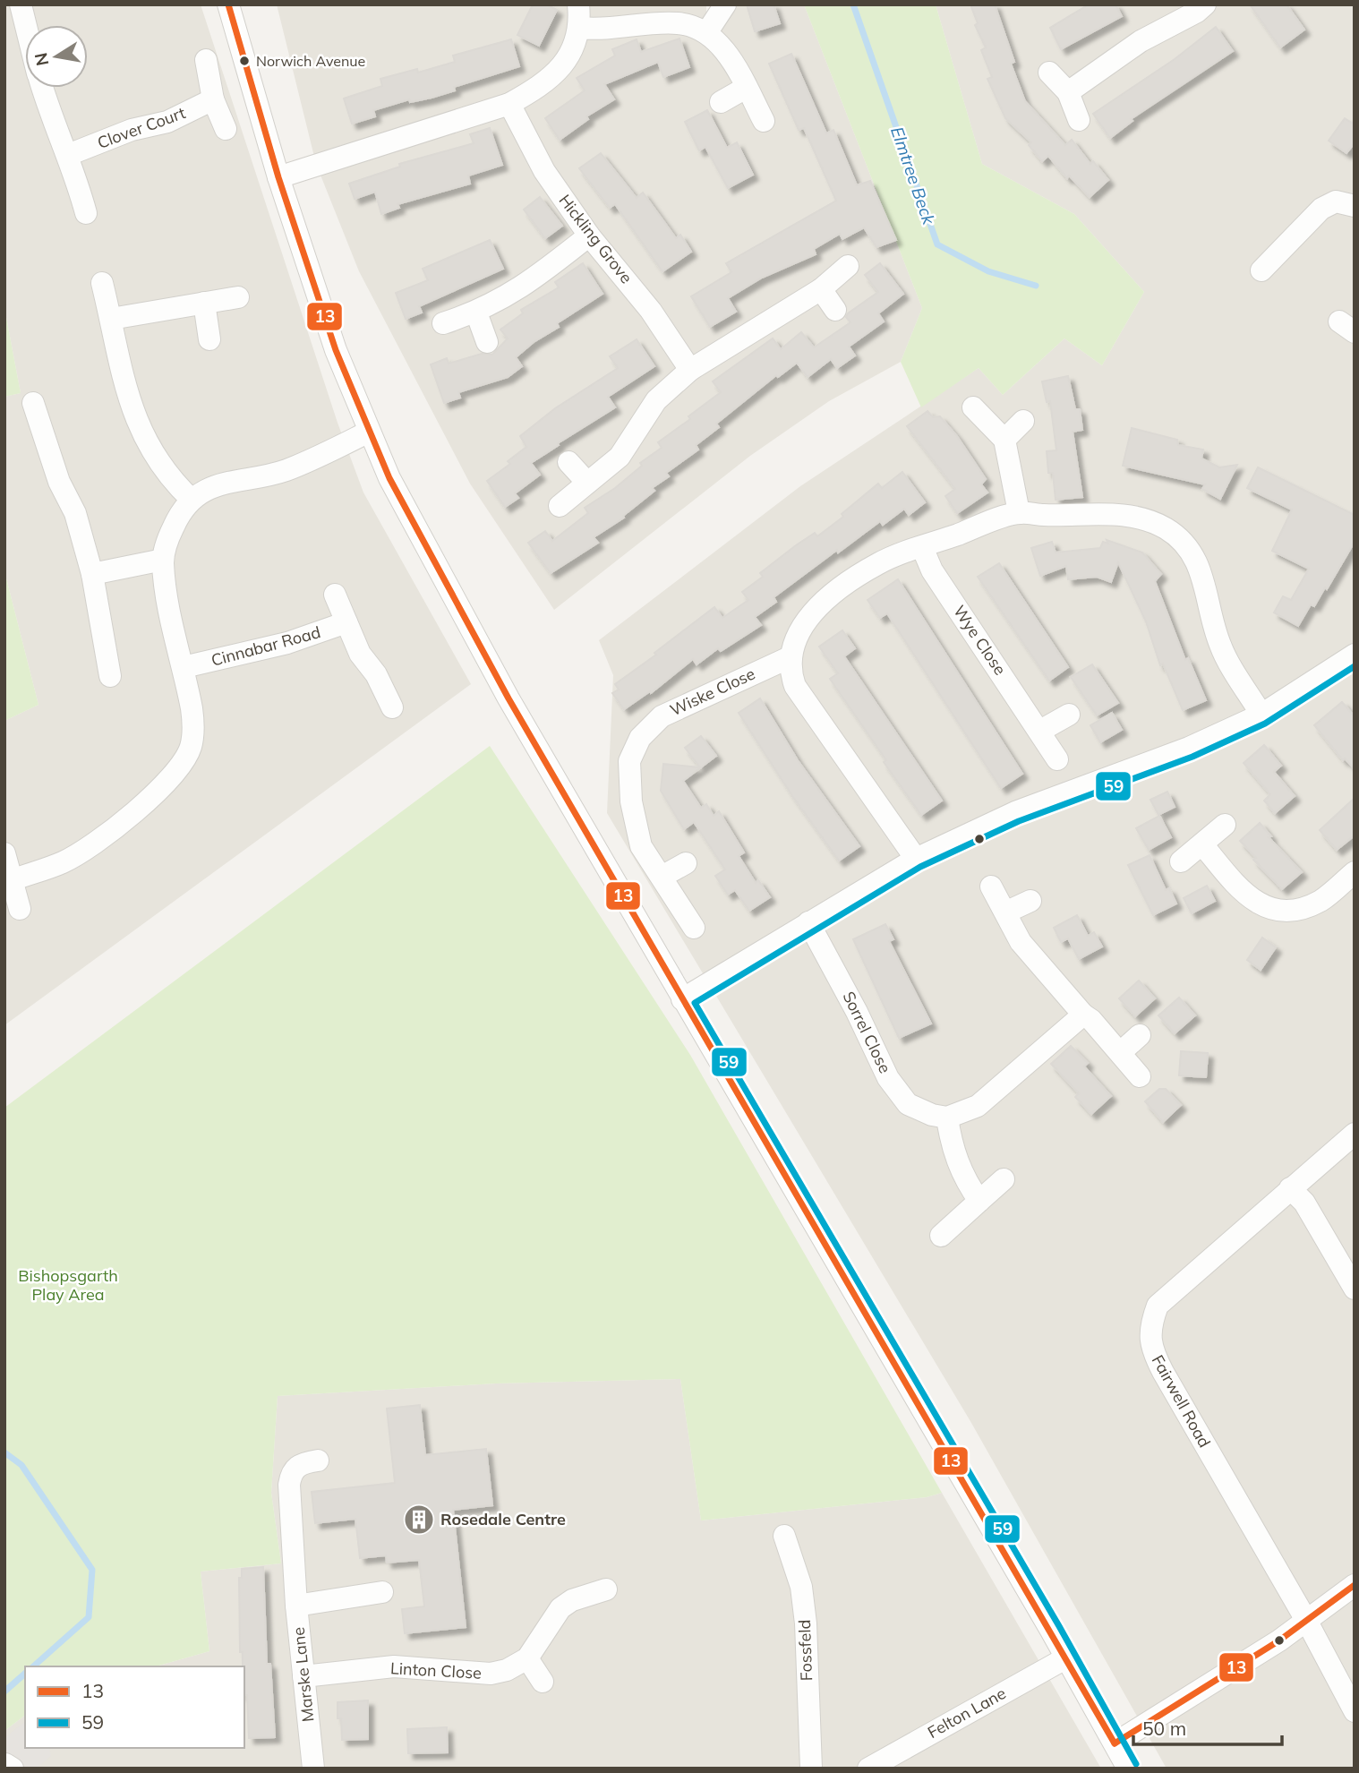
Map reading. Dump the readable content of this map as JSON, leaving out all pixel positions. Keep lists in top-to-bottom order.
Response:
{
  "streets": {
    "street": [
      "Clover Court",
      "Hickling Grove",
      "Wye Close",
      "Cinnabar Road",
      "Wiske Close",
      "Sorrel Close",
      "Fairwell Road",
      "Fossfeld",
      "Linton Close",
      "Marske Lane",
      "Felton Lane"
    ]
  },
  "crossings": [
    ["Linton Close", "Marske Lane"]
  ],
  "water": ["Elmtree Beck"],
  "parks": ["Bishopsgarth Play Area"],
  "places": {
    "other": ["Norwich Avenue"],
    "building": ["Rosedale Centre"]
  },
  "lines": ["transit line 13", "transit line 59"],
  "legend": ["13", "59"],
  "scale_bar": "50 m",
  "north": "left"
}
